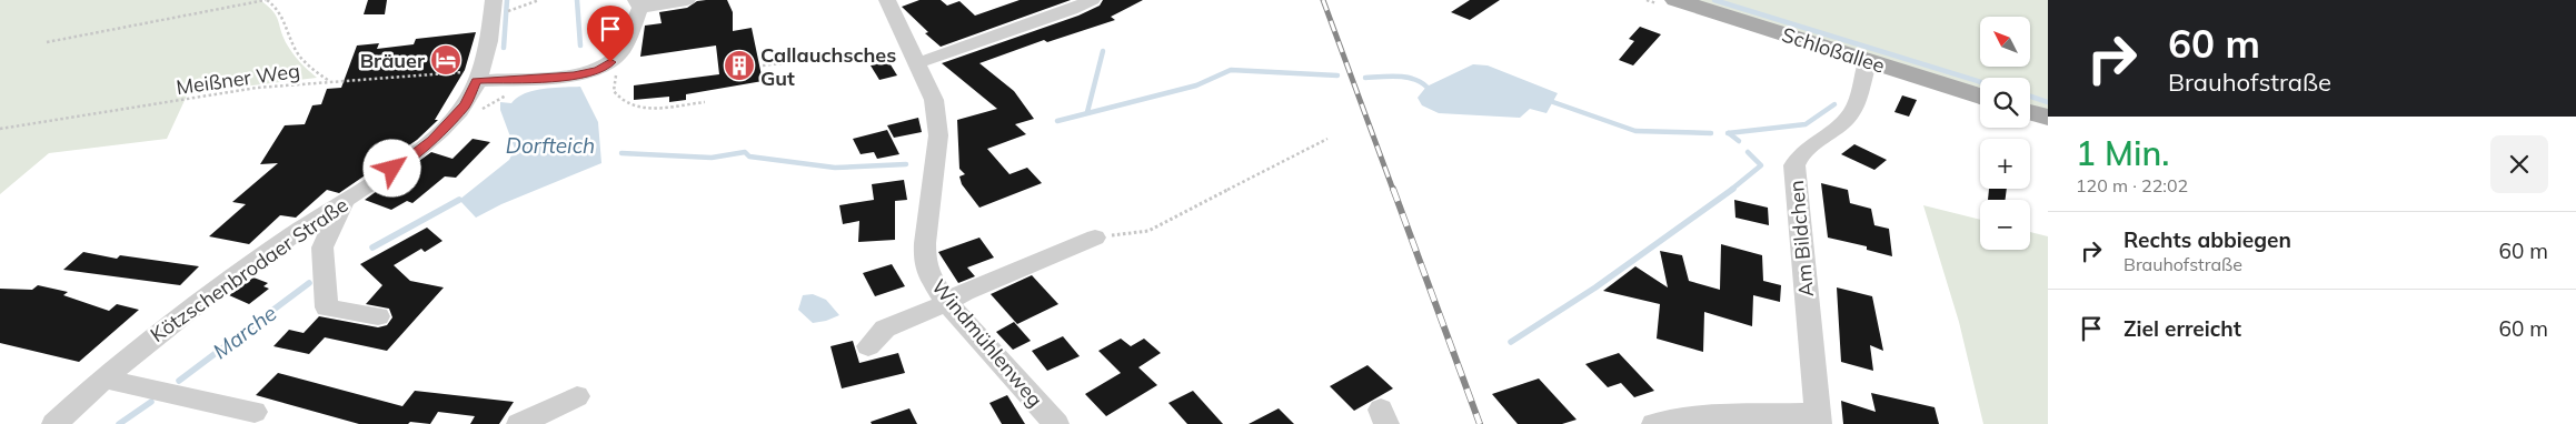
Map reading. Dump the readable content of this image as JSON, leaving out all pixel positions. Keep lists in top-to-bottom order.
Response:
{
  "streets": {
    "main road": ["Schloßallee"],
    "street": ["Am Bildchen", "Kötzschenbrodaer Straße", "Windmühlenweg"],
    "path": ["Meißner Weg"]
  },
  "crossings": [
    ["Schloßallee", "Am Bildchen"],
    ["Meißner Weg", "Kötzschenbrodaer Straße"]
  ],
  "water": ["Dorfteich", "Marche"],
  "places": {
    "hotel": ["Bräuer"],
    "building": ["Callauchsches Gut"]
  },
  "north": "top left",
  "page": {
    "turn": ["60 m", "Brauhofstraße"],
    "map_buttons": ["+", "−"],
    "heading": ["1 Min.", "120 m · 22:02"],
    "list": [
      {
        "name": "Rechts abbiegen",
        "note": "Brauhofstraße",
        "value": "60 m"
      },
      {
        "name": "Ziel erreicht",
        "value": "60 m"
      }
    ]
  }
}
